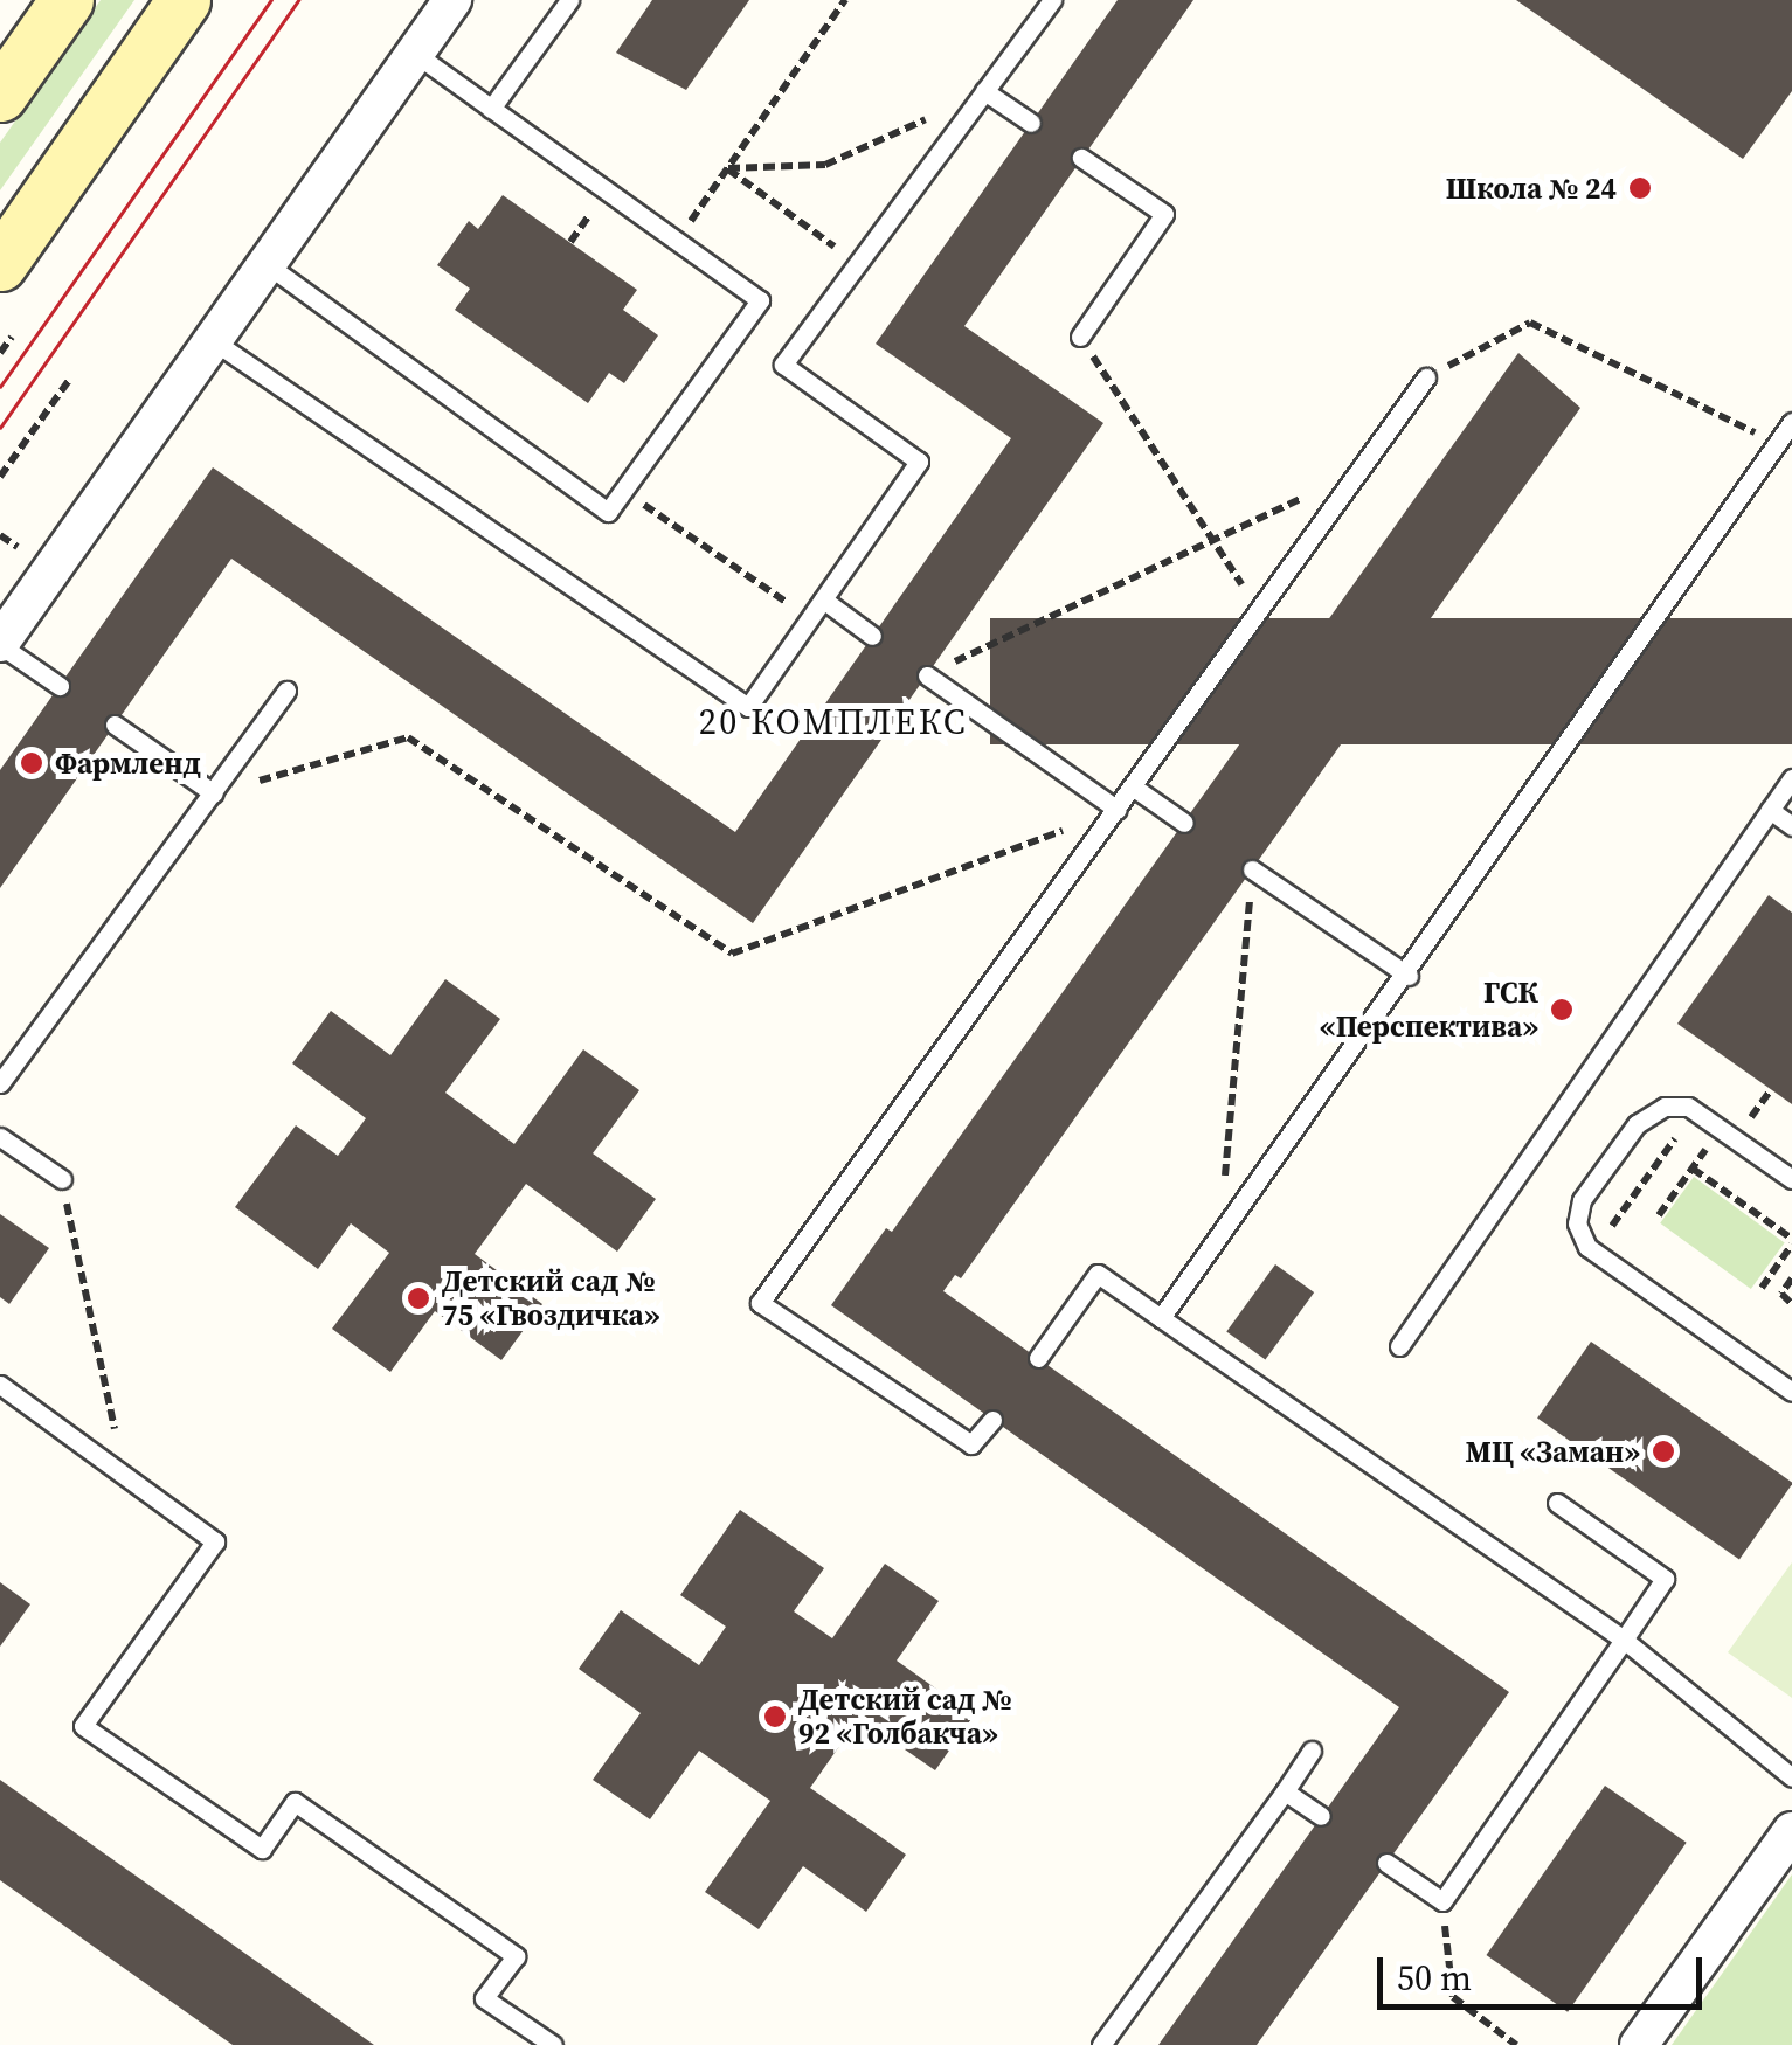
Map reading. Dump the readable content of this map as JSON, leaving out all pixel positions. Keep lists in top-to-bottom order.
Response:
{
  "districts": ["20 КОМПЛЕКС"],
  "places": [
    "Школа № 24",
    "Фармленд",
    "ГСК «Перспектива»",
    "Детский сад № 75 «Гвоздичка»",
    "МЦ «Заман»",
    "Детский сад № 92 «Голбакча»"
  ],
  "scale_bar": "50 m"
}
